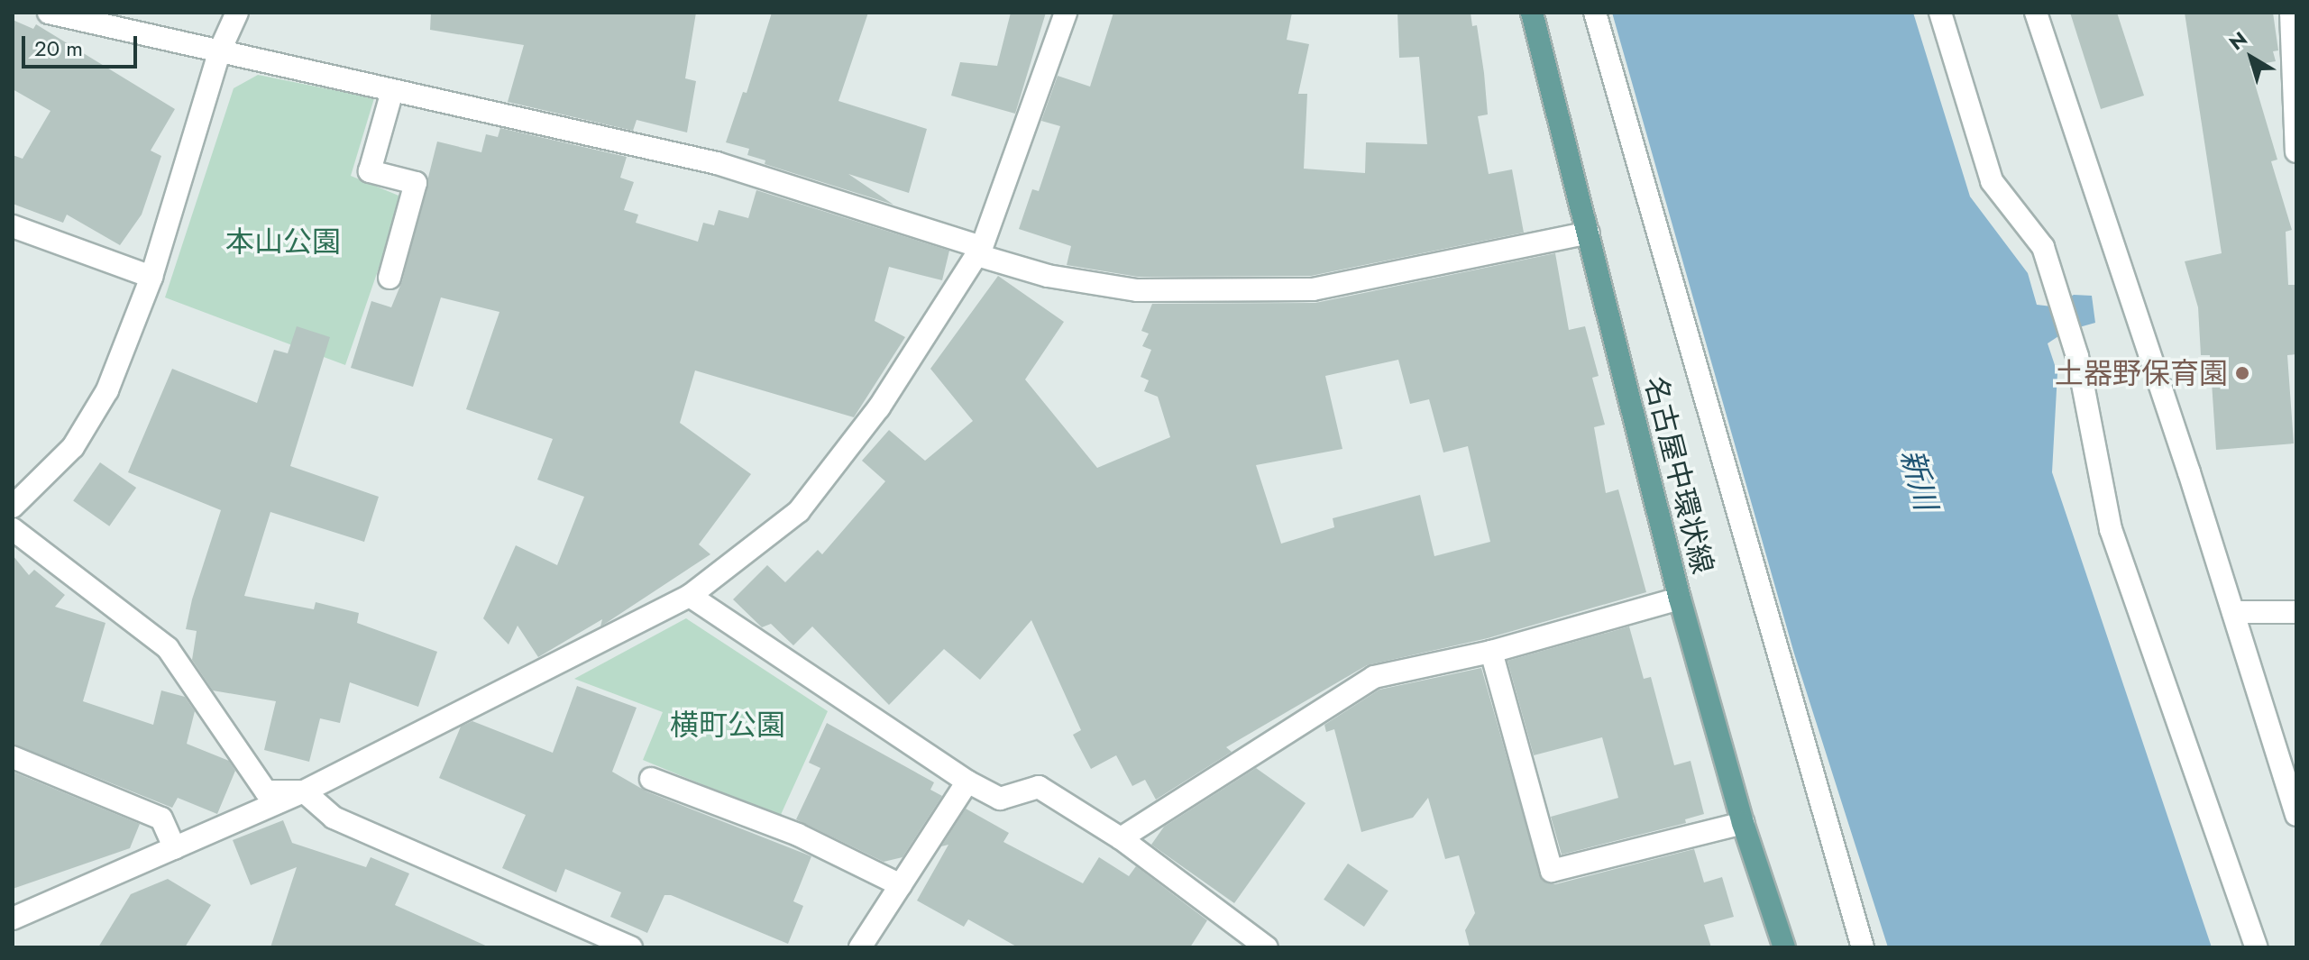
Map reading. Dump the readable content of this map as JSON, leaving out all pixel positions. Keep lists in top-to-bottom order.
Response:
{
  "streets": {
    "main road": ["名古屋中環状線"]
  },
  "water": ["新川"],
  "parks": ["本山公園", "横町公園"],
  "places": ["土器野保育園"],
  "scale_bar": "20 m",
  "north": "top left"
}
